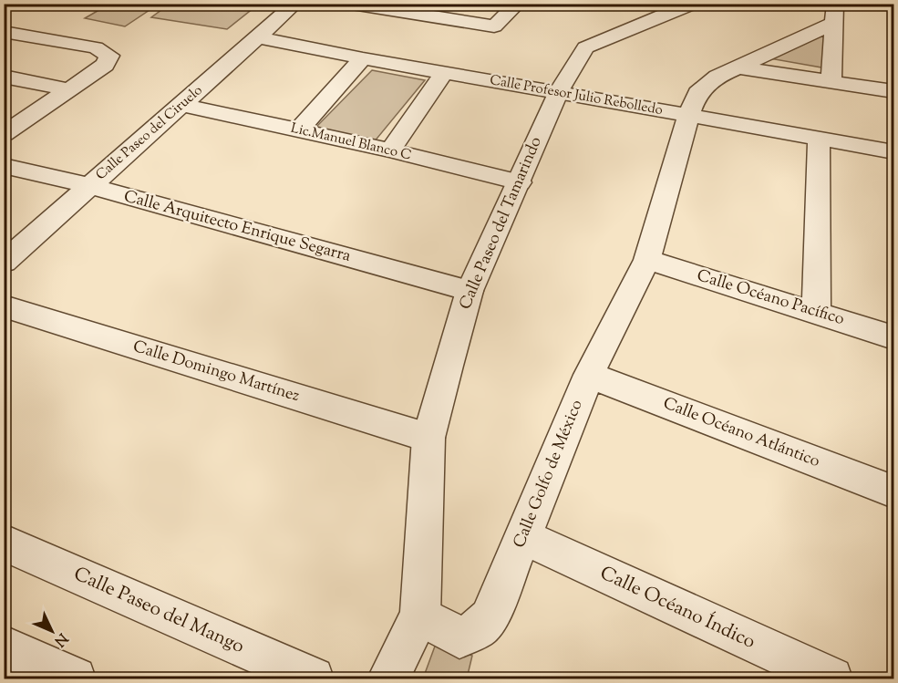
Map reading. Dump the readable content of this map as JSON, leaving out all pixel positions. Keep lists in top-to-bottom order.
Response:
{
  "streets": {
    "street": [
      "Calle Profesor Julio Rebolledo",
      "Calle Paseo del Ciruelo",
      "Lic.Manuel Blanco C",
      "Calle Paseo del Tamarindo",
      "Calle Arquitecto Enrique Segarra",
      "Calle Océano Pacífico",
      "Calle Domingo Martínez",
      "Calle Océano Atlántico",
      "Calle Golfo de México",
      "Calle Océano Índico",
      "Calle Paseo del Mango"
    ]
  },
  "crossings": [
    ["Calle Profesor Julio Rebolledo", "Calle Paseo del Ciruelo"],
    ["Calle Profesor Julio Rebolledo", "Calle Paseo del Tamarindo"],
    ["Calle Profesor Julio Rebolledo", "Calle Golfo de México"],
    ["Calle Paseo del Ciruelo", "Lic.Manuel Blanco C"],
    ["Calle Paseo del Ciruelo", "Calle Arquitecto Enrique Segarra"],
    ["Lic.Manuel Blanco C", "Calle Paseo del Tamarindo"],
    ["Calle Paseo del Tamarindo", "Calle Arquitecto Enrique Segarra"],
    ["Calle Paseo del Tamarindo", "Calle Domingo Martínez"],
    ["Calle Paseo del Tamarindo", "Calle Golfo de México"],
    ["Calle Océano Pacífico", "Calle Golfo de México"],
    ["Calle Océano Atlántico", "Calle Golfo de México"],
    ["Calle Golfo de México", "Calle Océano Índico"]
  ],
  "north": "bottom right"
}
